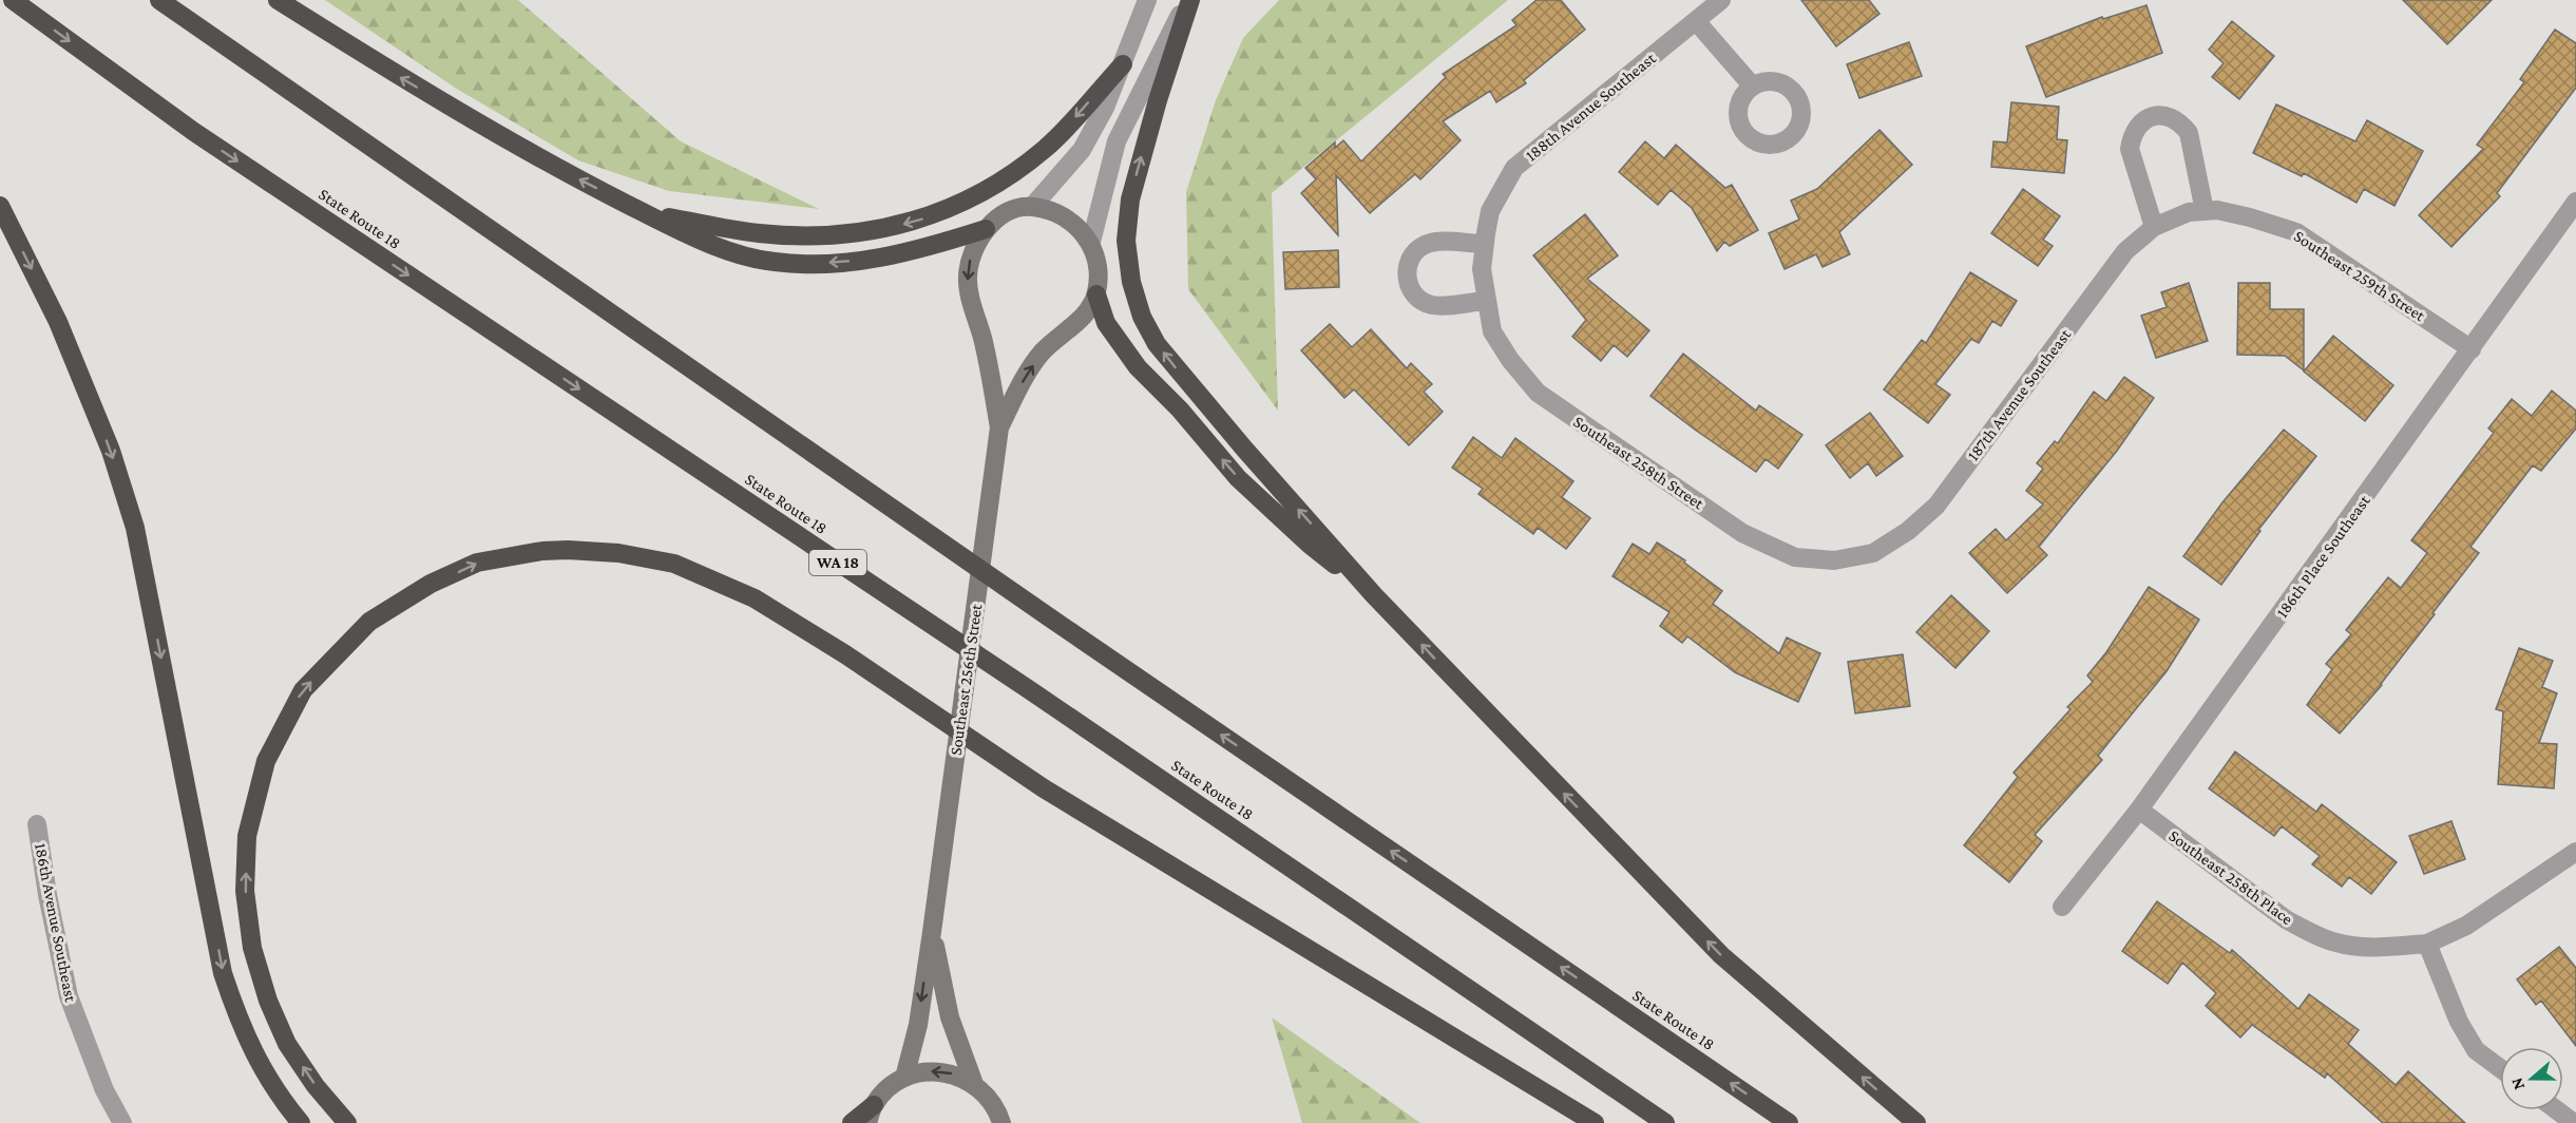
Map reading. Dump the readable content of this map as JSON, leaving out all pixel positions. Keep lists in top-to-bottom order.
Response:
{
  "streets": {
    "highway": ["State Route 18", "WA 18"],
    "main road": ["Southeast 256th Street"],
    "street": [
      "188th Avenue Southeast",
      "Southeast 259th Street",
      "187th Avenue Southeast",
      "Southeast 258th Street",
      "186th Place Southeast",
      "Southeast 258th Place",
      "186th Avenue Southeast"
    ]
  },
  "crossings": [
    ["188th Avenue Southeast", "Southeast 258th Street"],
    ["Southeast 259th Street", "187th Avenue Southeast"],
    ["Southeast 259th Street", "186th Place Southeast"],
    ["187th Avenue Southeast", "Southeast 258th Street"],
    ["186th Place Southeast", "Southeast 258th Place"]
  ],
  "north": "left"
}
